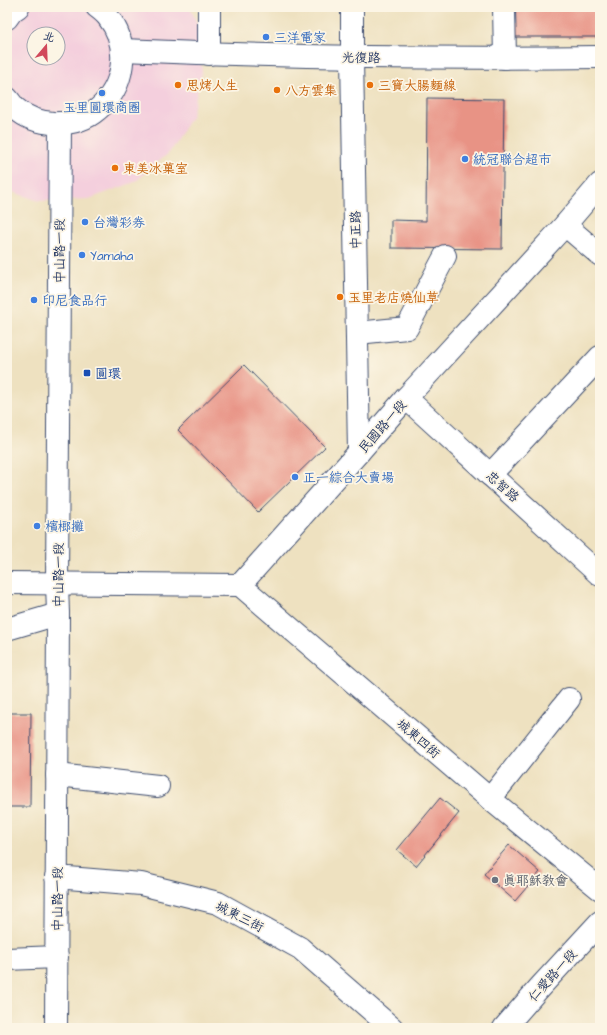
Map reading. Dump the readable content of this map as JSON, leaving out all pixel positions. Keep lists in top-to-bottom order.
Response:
{
  "streets": {
    "street": [
      "光復路",
      "中正路",
      "中山路一段",
      "民國路一段",
      "忠智路",
      "城東四街",
      "城東三街",
      "仁愛路一段"
    ]
  },
  "crossings": [
    ["光復路", "中正路"],
    ["中正路", "民國路一段"],
    ["中山路一段", "城東三街"],
    ["民國路一段", "忠智路"],
    ["民國路一段", "城東四街"]
  ],
  "places": {
    "other": [
      "三洋電家",
      "思烤人生",
      "三寶大腸麵線",
      "八方雲集",
      "玉里圓環商圈",
      "統冠聯合超市",
      "東美冰菓室",
      "台灣彩券",
      "Yamaha",
      "玉里老店燒仙草",
      "印尼食品行",
      "正一綜合大賣場",
      "檳榔攤",
      "真耶穌教會"
    ],
    "transit": ["圓環"]
  },
  "north": "top"
}
